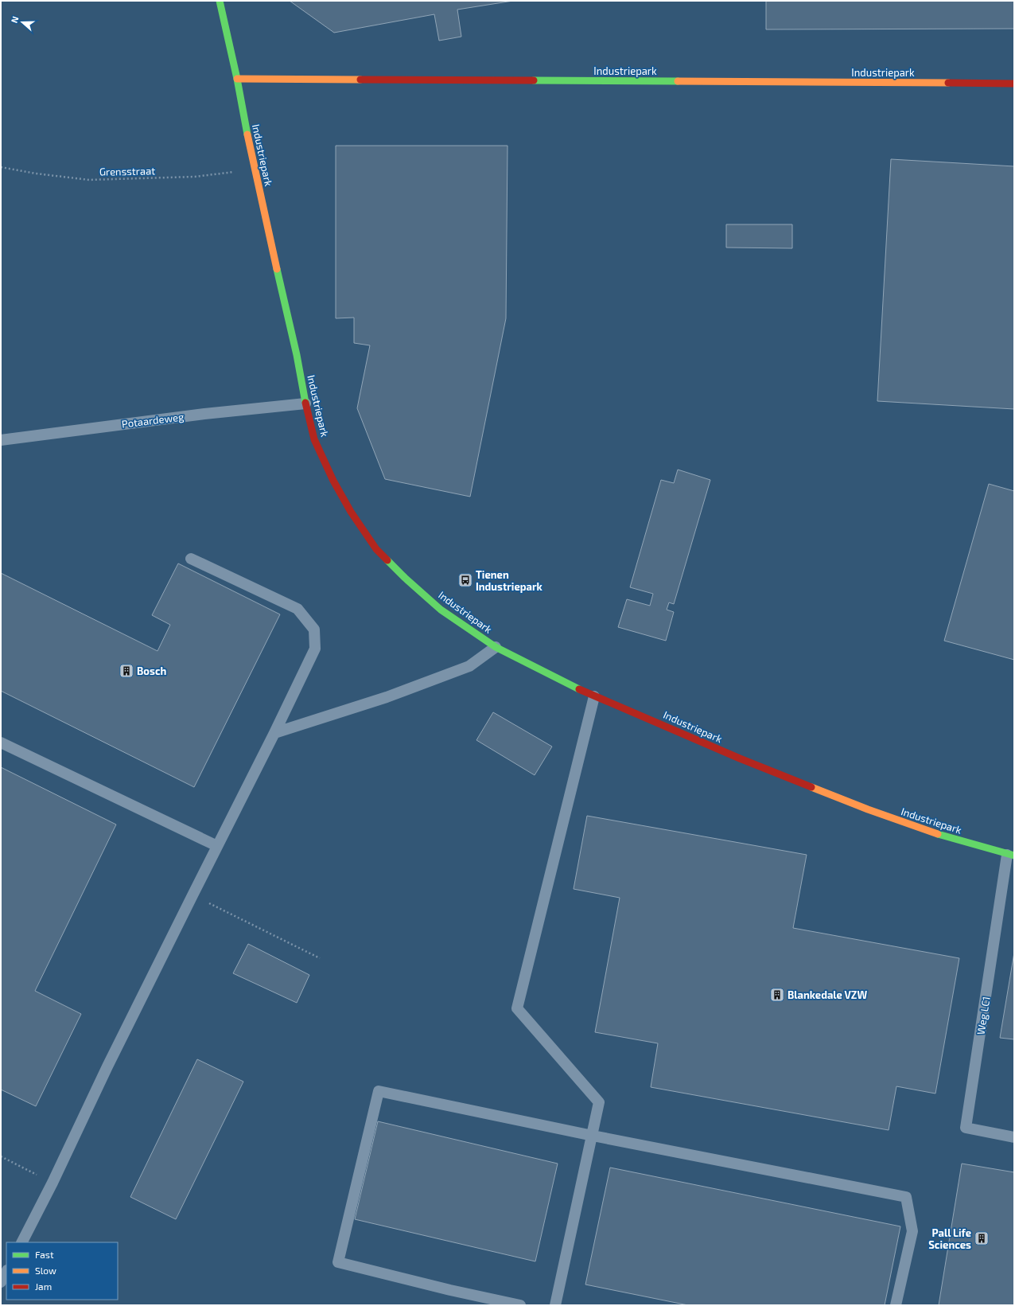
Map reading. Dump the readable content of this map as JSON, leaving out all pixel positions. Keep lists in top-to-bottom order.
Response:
{
  "streets": {
    "street": ["Industriepark"],
    "lane": ["Potaardeweg", "Weg LC1"],
    "path": ["Grensstraat"]
  },
  "crossings": [
    ["Industriepark", "Grensstraat"],
    ["Industriepark", "Potaardeweg"],
    ["Industriepark", "Weg LC1"]
  ],
  "places": {
    "bus stop": ["Tienen Industriepark"],
    "building": ["Bosch", "Blankedale VZW", "Pall Life Sciences"]
  },
  "legend": ["Fast", "Slow", "Jam"],
  "north": "left"
}
